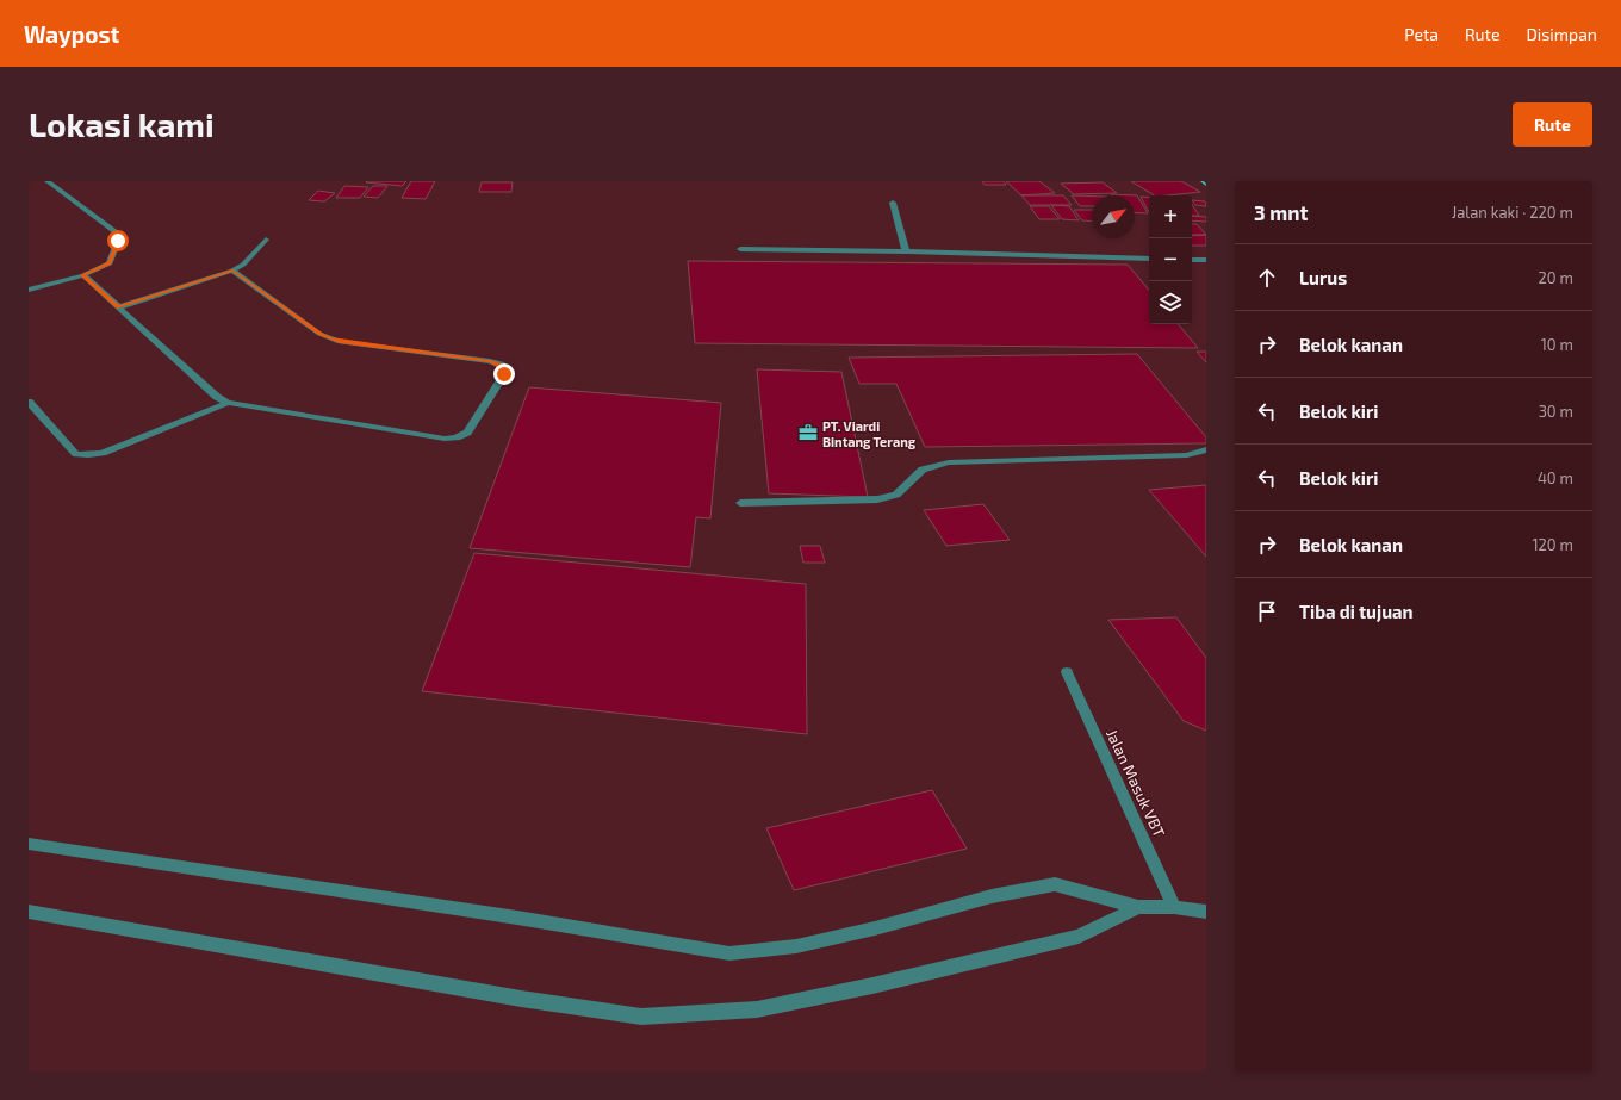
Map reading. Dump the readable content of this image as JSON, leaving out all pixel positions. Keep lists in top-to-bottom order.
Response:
{
  "streets": {
    "street": ["Jalan Masuk VBT"]
  },
  "places": {
    "office": ["PT. Viardi Bintang Terang"]
  },
  "north": "top right",
  "page": {
    "header": "Waypost",
    "nav": ["Peta", "Rute", "Disimpan"],
    "buttons": "Rute",
    "title": "Lokasi kami",
    "heading": ["3 mnt", "Jalan kaki · 220 m"],
    "map_buttons": ["+", "−"],
    "list": [
      ["Lurus", "20 m"],
      ["Belok kanan", "10 m"],
      ["Belok kiri", "30 m"],
      ["Belok kiri", "40 m"],
      ["Belok kanan", "120 m"],
      "Tiba di tujuan"
    ]
  }
}
